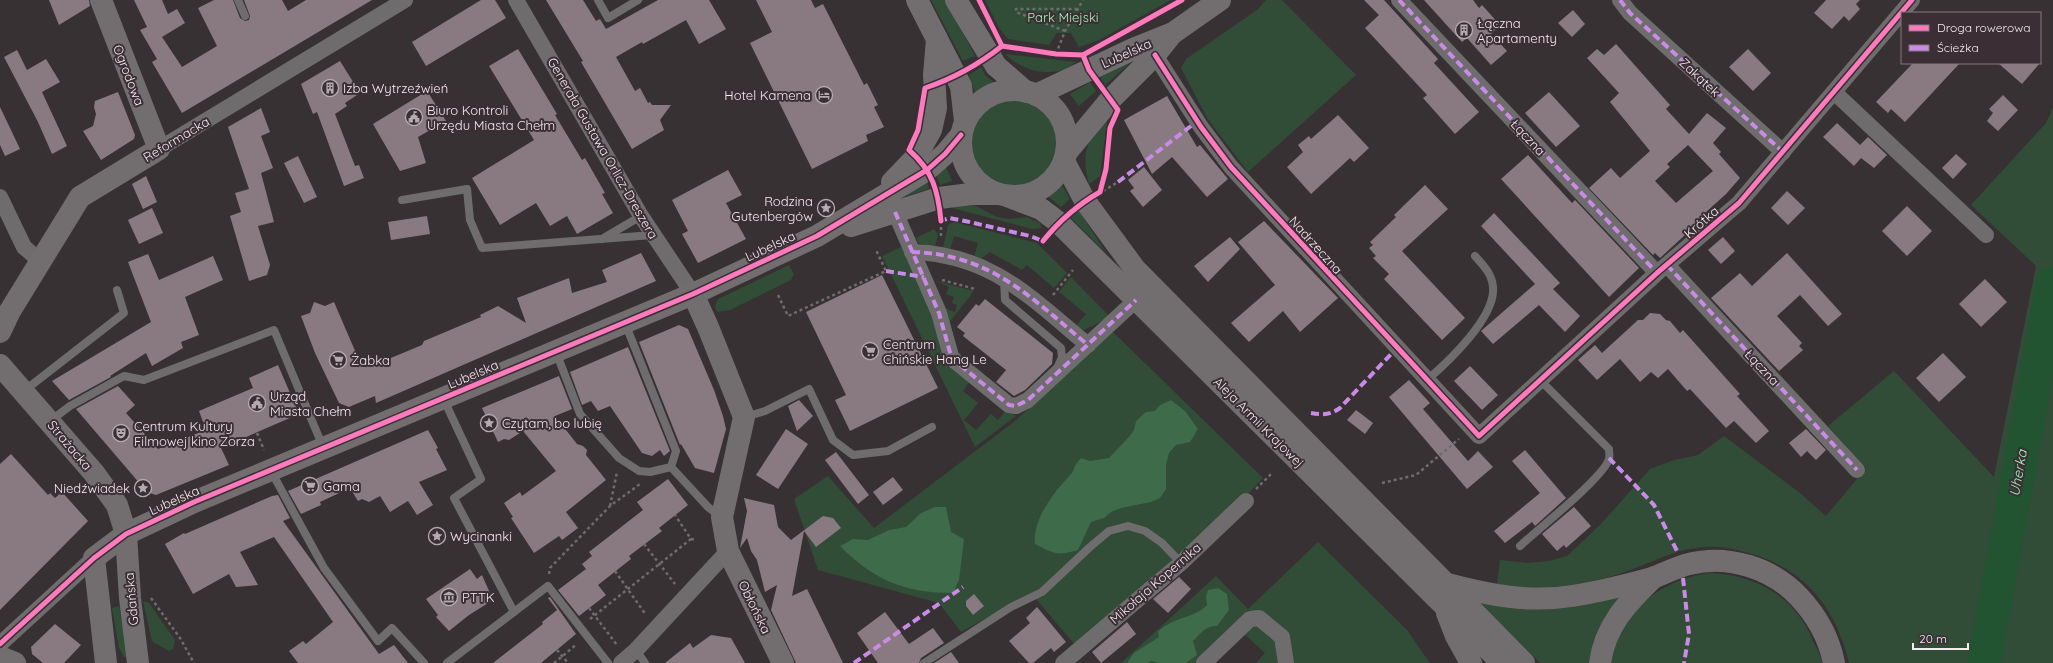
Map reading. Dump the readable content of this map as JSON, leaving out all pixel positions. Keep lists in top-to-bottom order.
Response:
{
  "streets": {
    "main road": [
      "Lubelska",
      "Ogrodowa",
      "Reformacka",
      "Aleja Armii Krajowej",
      "Strażacka",
      "Gdańska",
      "Obłońska"
    ],
    "street": [
      "Zakątek",
      "Łączna",
      "Generała Gustawa Orlicz-Dreszera",
      "Krótka",
      "Nadrzeczna",
      "Mikołaja Kopernika"
    ]
  },
  "crossings": [
    ["Lubelska", "Generała Gustawa Orlicz-Dreszera"],
    ["Lubelska", "Nadrzeczna"],
    ["Lubelska", "Aleja Armii Krajowej"],
    ["Lubelska", "Strażacka"],
    ["Lubelska", "Gdańska"],
    ["Ogrodowa", "Reformacka"],
    ["Zakątek", "Krótka"],
    ["Łączna", "Krótka"],
    ["Krótka", "Nadrzeczna"],
    ["Strażacka", "Gdańska"]
  ],
  "water": ["Uherka"],
  "parks": ["Park Miejski"],
  "places": {
    "building": ["Łączna Apartamenty", "Izba Wytrzeźwień"],
    "hotel": ["Hotel Kamena"],
    "public building": ["Biuro Kontroli Urzędu Miasta Chełm", "Urząd Miasta Chełm"],
    "place": [
      "Rodzina Gutenbergów",
      "Czytam, bo lubię",
      "Niedźwiadek",
      "Wycinanki"
    ],
    "supermarket": ["Centrum Chińskie Hang Le", "Żabka", "Gama"],
    "theatre": ["Centrum Kultury Filmowej kino Zorza"],
    "museum": ["PTTK"]
  },
  "legend": ["Droga rowerowa", "Ścieżka"],
  "scale_bar": "20 m"
}
